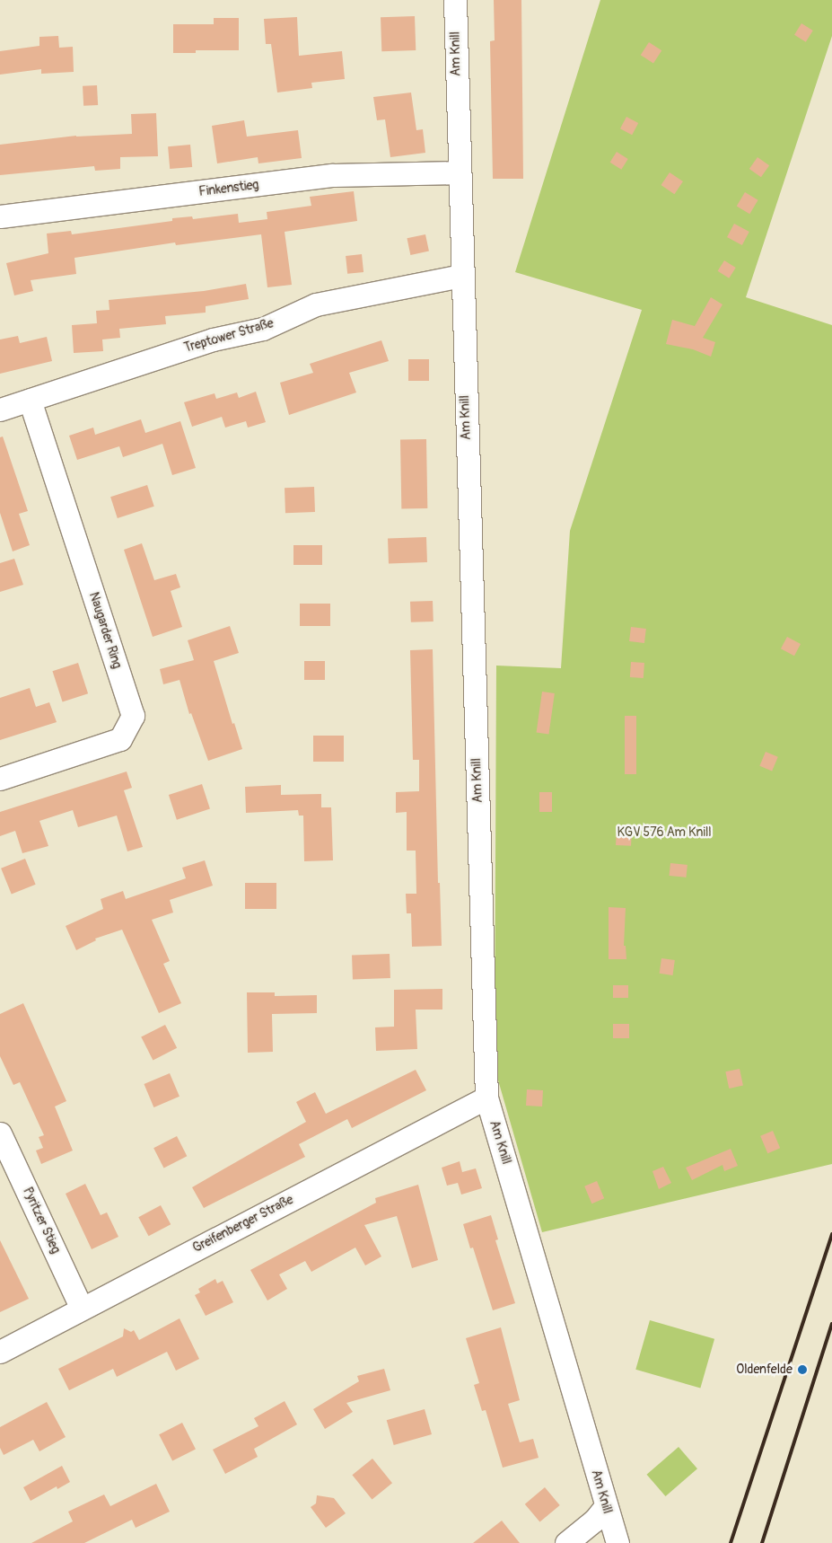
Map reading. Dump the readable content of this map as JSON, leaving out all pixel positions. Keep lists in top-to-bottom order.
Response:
{
  "streets": {
    "street": [
      "Am Knill",
      "Finkenstieg",
      "Treptower Straße",
      "Naugarder Ring",
      "Pyritzer Stieg",
      "Greifenberger Straße"
    ]
  },
  "crossings": [
    ["Am Knill", "Finkenstieg"],
    ["Am Knill", "Treptower Straße"],
    ["Am Knill", "Greifenberger Straße"],
    ["Treptower Straße", "Naugarder Ring"],
    ["Pyritzer Stieg", "Greifenberger Straße"]
  ],
  "parks": ["KGV 576 Am Knill"],
  "places": ["Oldenfelde"]
}
